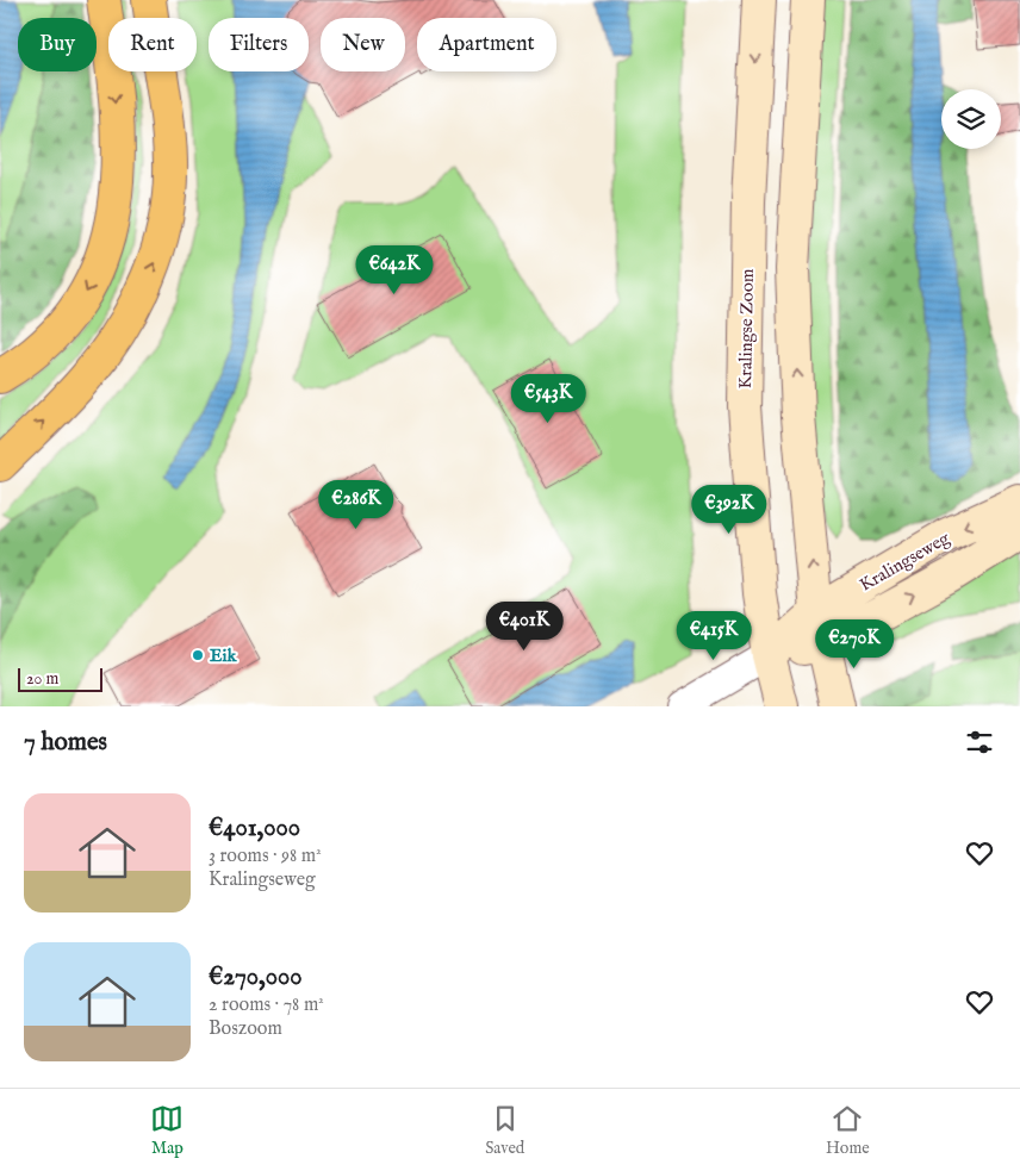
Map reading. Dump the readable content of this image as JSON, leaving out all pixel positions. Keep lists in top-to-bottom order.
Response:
{
  "streets": {
    "main road": ["Kralingse Zoom", "Kralingseweg"]
  },
  "crossings": [
    ["Kralingse Zoom", "Kralingseweg"]
  ],
  "places": ["Eik"],
  "scale_bar": "20 m",
  "page": {
    "chip": [
      "Buy",
      "Rent",
      "Filters",
      "New",
      "Apartment"
    ],
    "price": [
      "€642K",
      "€543K",
      "€286K",
      "€392K",
      "€401K",
      "€415K",
      "€270K"
    ],
    "scale": "20 m",
    "heading": "7 homes",
    "list": [
      {
        "name": "€401,000",
        "note": "3 rooms · 98 m² · Kralingseweg"
      },
      {
        "name": "€270,000",
        "note": "2 rooms · 78 m² · Boszoom"
      }
    ],
    "tabs": ["Map", "Saved", "Home"]
  }
}
